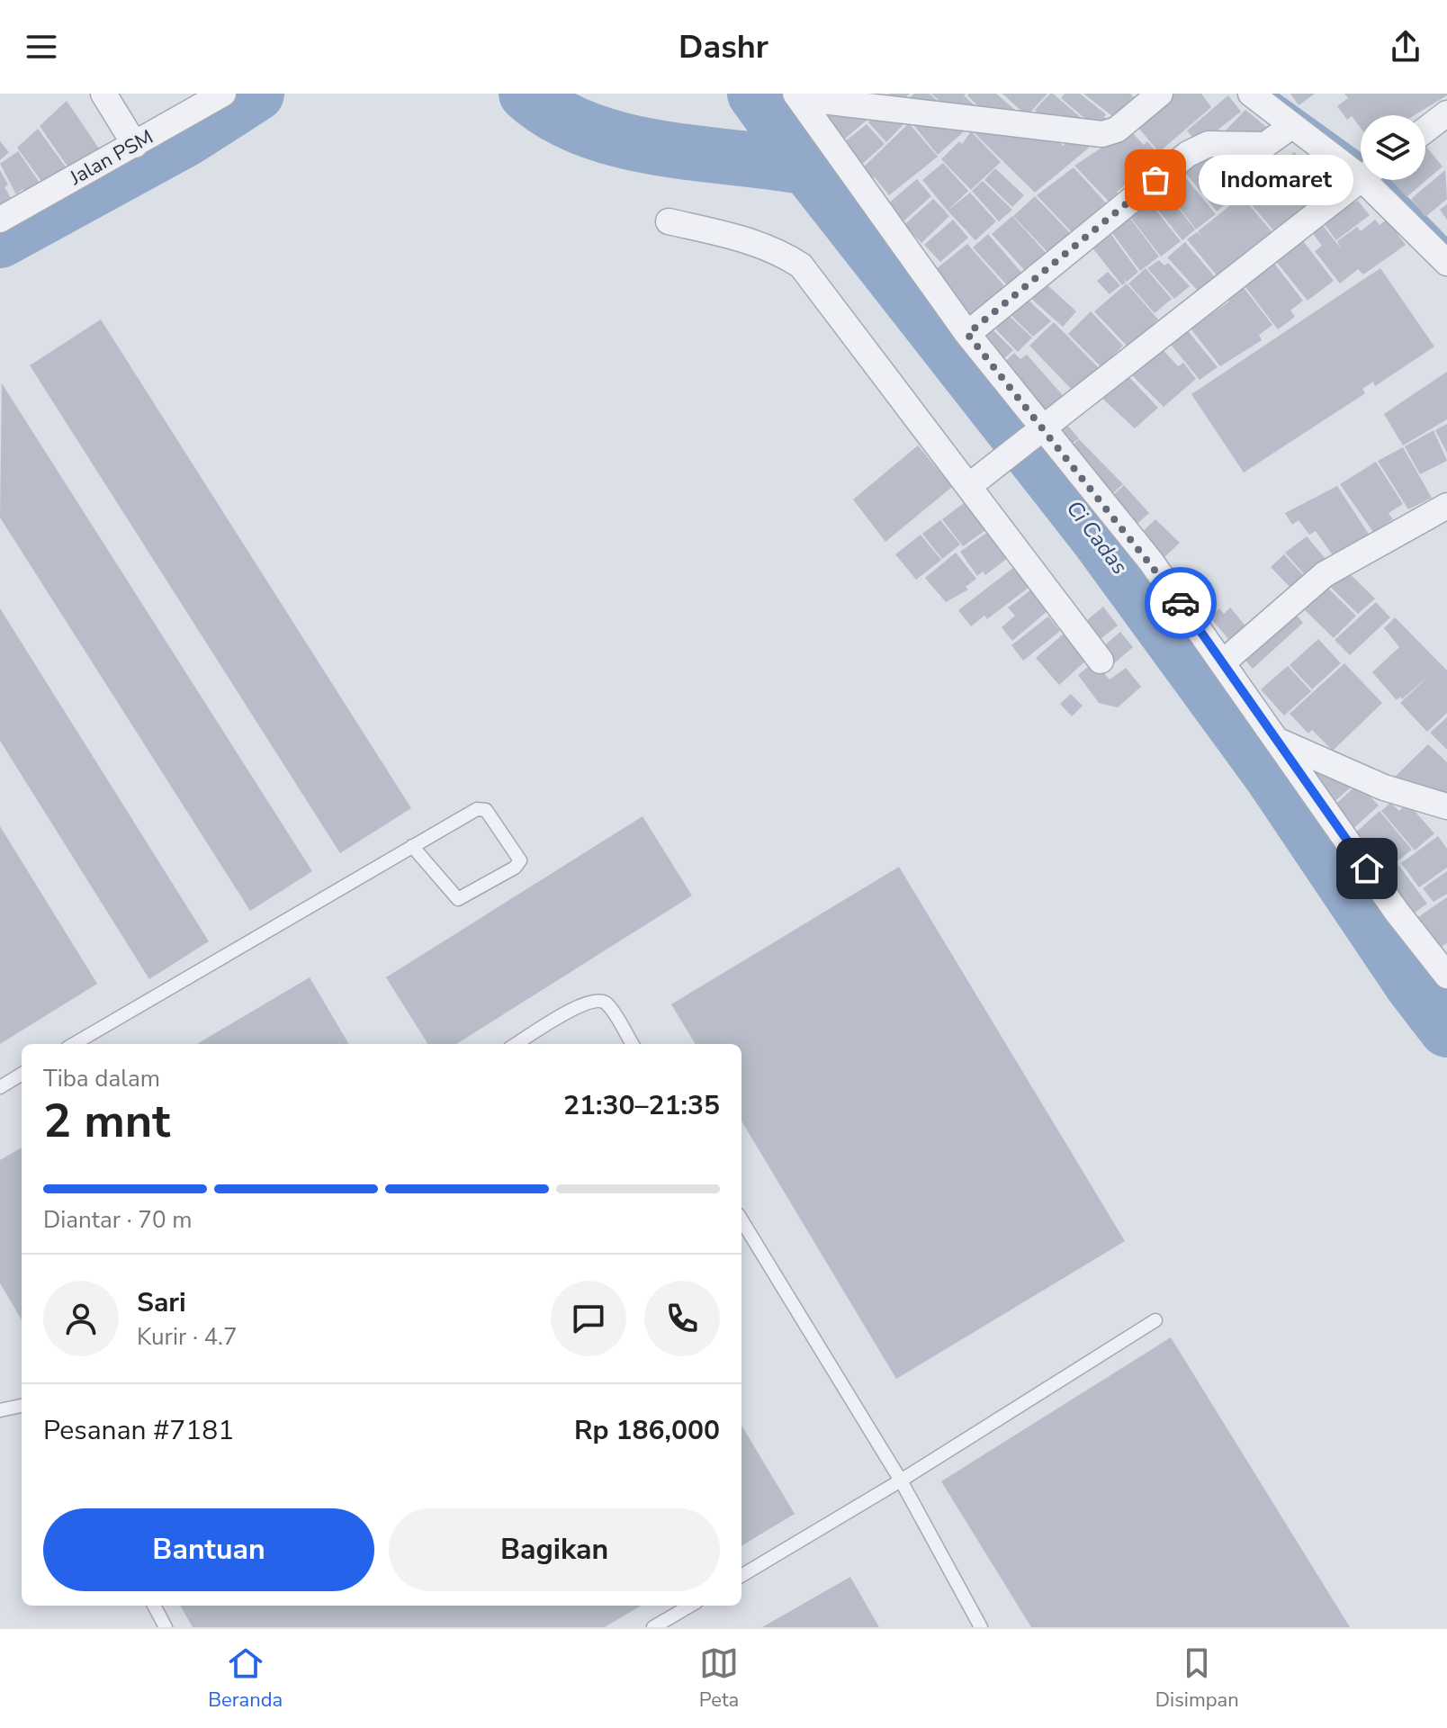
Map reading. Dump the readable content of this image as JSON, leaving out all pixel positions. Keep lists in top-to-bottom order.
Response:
{
  "streets": {
    "street": ["Jalan PSM"]
  },
  "water": ["Ci Cadas"],
  "places": ["Indomaret"],
  "page": {
    "header": "Dashr",
    "bubble": "Indomaret",
    "heading": ["2 mnt", "Tiba dalam", "21:30–21:35"],
    "panel": [
      "Sari",
      "Kurir · 4.7",
      "Pesanan #7181",
      "Rp 186,000"
    ],
    "bar": "Diantar · 70 m",
    "buttons": ["Bantuan", "Bagikan"],
    "tabs": ["Beranda", "Peta", "Disimpan"]
  }
}
